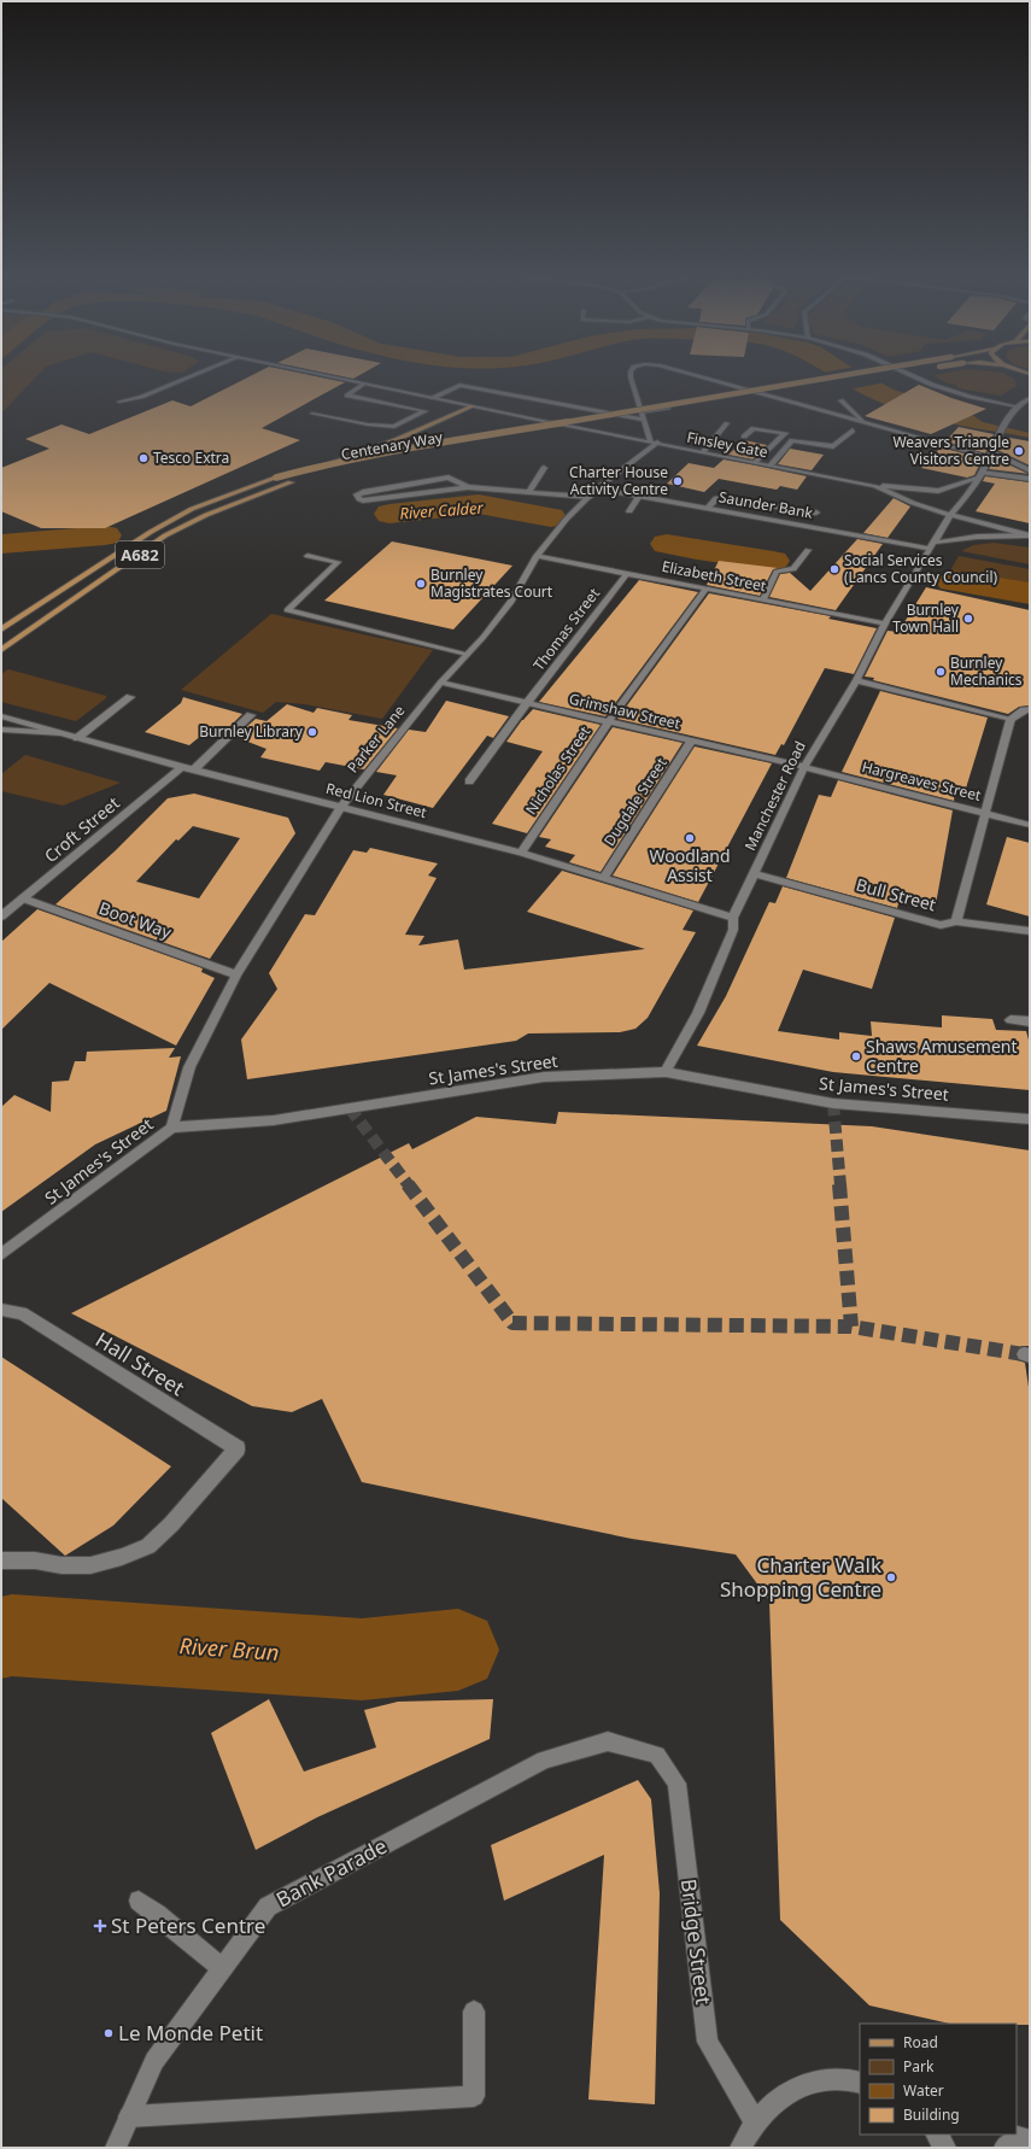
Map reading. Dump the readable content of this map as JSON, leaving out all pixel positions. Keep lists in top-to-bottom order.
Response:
{
  "streets": {
    "main road": ["Centenary Way", "A682"],
    "street": [
      "Finsley Gate",
      "Saunder Bank",
      "Elizabeth Street",
      "Thomas Street",
      "Grimshaw Street",
      "Parker Lane",
      "Nicholas Street",
      "Hargreaves Street",
      "Manchester Road",
      "Red Lion Street",
      "Dugdale Street",
      "Croft Street",
      "Bull Street",
      "Boot Way",
      "St James's Street",
      "Hall Street",
      "Bank Parade",
      "Bridge Street"
    ]
  },
  "crossings": [
    ["Finsley Gate", "A682"],
    ["Finsley Gate", "Parker Lane"],
    ["Finsley Gate", "Manchester Road"],
    ["Centenary Way", "A682"],
    ["Saunder Bank", "Parker Lane"],
    ["Saunder Bank", "Manchester Road"],
    ["Elizabeth Street", "Thomas Street"],
    ["Elizabeth Street", "Parker Lane"],
    ["Elizabeth Street", "Nicholas Street"],
    ["Elizabeth Street", "Manchester Road"],
    ["Thomas Street", "Grimshaw Street"],
    ["Grimshaw Street", "Parker Lane"],
    ["Grimshaw Street", "Nicholas Street"],
    ["Grimshaw Street", "Hargreaves Street"],
    ["Grimshaw Street", "Manchester Road"],
    ["Grimshaw Street", "Dugdale Street"],
    ["Parker Lane", "Red Lion Street"],
    ["Parker Lane", "Boot Way"],
    ["Parker Lane", "St James's Street"],
    ["Nicholas Street", "Red Lion Street"],
    ["Hargreaves Street", "Manchester Road"],
    ["Manchester Road", "Red Lion Street"],
    ["Manchester Road", "Bull Street"],
    ["Manchester Road", "St James's Street"],
    ["Red Lion Street", "Dugdale Street"],
    ["Red Lion Street", "Croft Street"],
    ["Croft Street", "Boot Way"],
    ["Bank Parade", "Bridge Street"]
  ],
  "water": ["River Calder", "River Brun"],
  "places": {
    "other": [
      "Weavers Triangle Visitors Centre",
      "Tesco Extra",
      "Charter House Activity Centre",
      "Social Services (Lancs County Council)",
      "Burnley Magistrates Court",
      "Burnley Town Hall",
      "Burnley Mechanics",
      "Burnley Library",
      "Woodland Assist",
      "Shaws Amusement Centre",
      "Charter Walk Shopping Centre",
      "Le Monde Petit"
    ],
    "health": ["St Peters Centre"]
  },
  "legend": [
    "Road",
    "Park",
    "Water",
    "Building"
  ]
}
